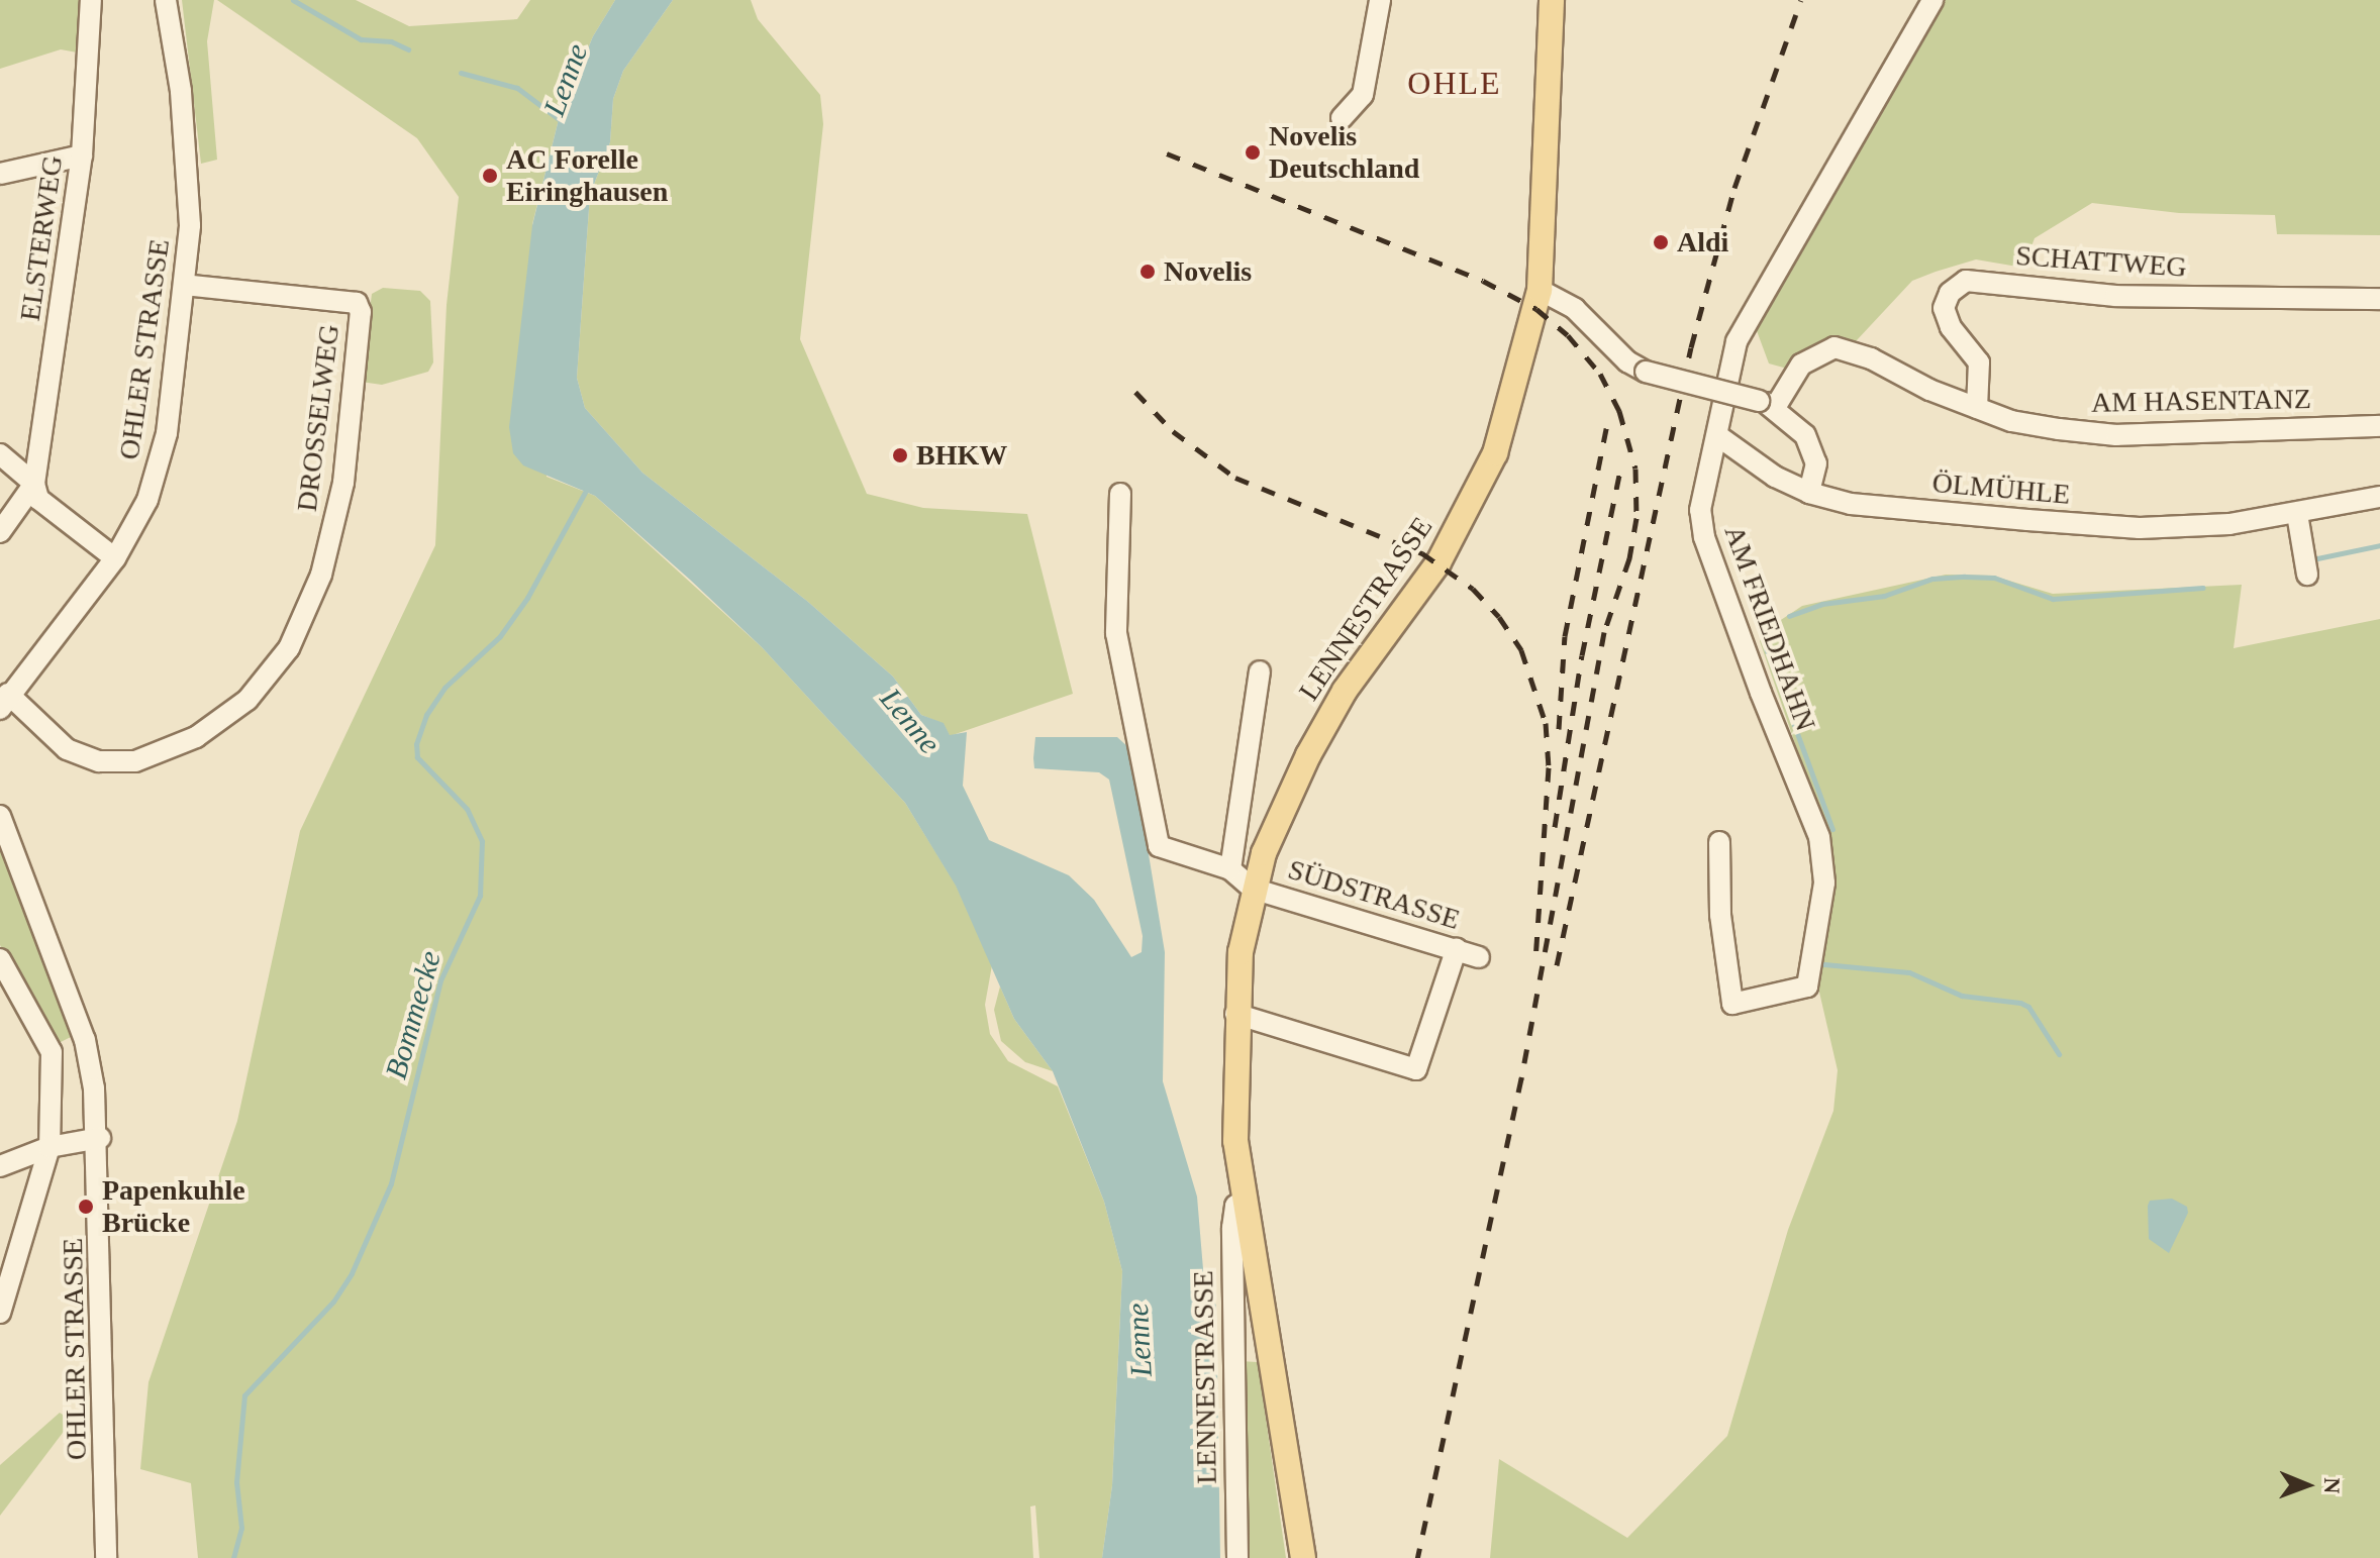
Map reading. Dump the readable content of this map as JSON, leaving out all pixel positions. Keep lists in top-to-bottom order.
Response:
{
  "streets": {
    "main road": ["LENNESTRASSE"],
    "street": [
      "ELSTERWEG",
      "SCHATTWEG",
      "OHLER STRASSE",
      "AM HASENTANZ",
      "DROSSELWEG",
      "ÖLMÜHLE",
      "AM FRIEDHAHN",
      "SÜDSTRASSE"
    ]
  },
  "crossings": [
    ["SCHATTWEG", "AM HASENTANZ"],
    ["OHLER STRASSE", "DROSSELWEG"],
    ["ÖLMÜHLE", "AM FRIEDHAHN"],
    ["LENNESTRASSE", "SÜDSTRASSE"]
  ],
  "districts": ["OHLE"],
  "water": ["Lenne", "Bommecke"],
  "places": [
    "Novelis Deutschland",
    "AC Forelle Eiringhausen",
    "Aldi",
    "Novelis",
    "BHKW",
    "Papenkuhle Brücke"
  ],
  "north": "right"
}
